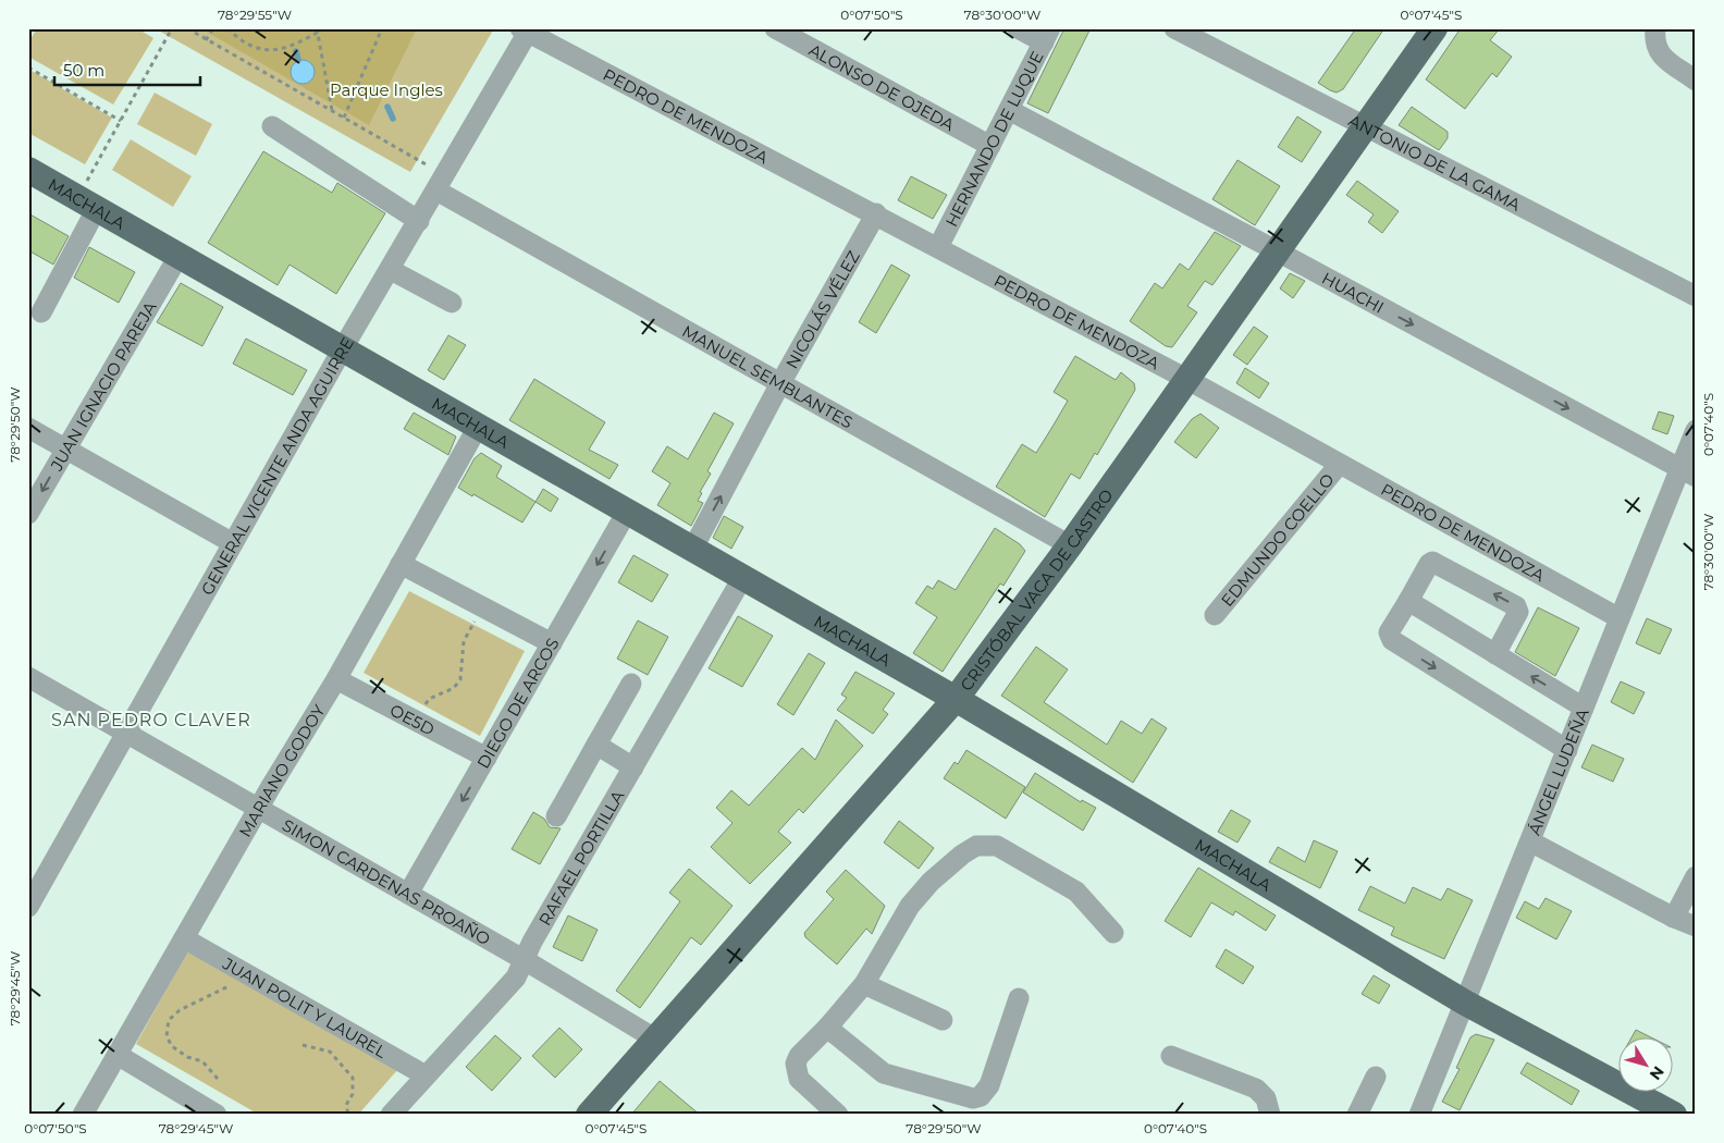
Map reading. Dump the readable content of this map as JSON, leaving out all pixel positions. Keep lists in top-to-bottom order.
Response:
{
  "streets": {
    "main road": ["MACHALA", "CRISTÓBAL VACA DE CASTRO"],
    "street": [
      "ALONSO DE OJEDA",
      "PEDRO DE MENDOZA",
      "HERNANDO DE LUQUE",
      "ANTONIO DE LA GAMA",
      "HUACHI",
      "NICOLÁS VÉLEZ",
      "MANUEL SEMBLANTES",
      "JUAN IGNACIO PAREJA",
      "GENERAL VICENTE ANDA AGUIRRE",
      "EDMUNDO COELLO",
      "DIEGO DE ARCOS",
      "OE5D",
      "MARIANO GODOY",
      "ÁNGEL LUDEÑA",
      "RAFAEL PORTILLA",
      "SIMON CARDENAS PROAÑO",
      "JUAN POLIT Y LAUREL"
    ]
  },
  "crossings": [
    ["ALONSO DE OJEDA", "HERNANDO DE LUQUE"],
    ["PEDRO DE MENDOZA", "HERNANDO DE LUQUE"],
    ["PEDRO DE MENDOZA", "NICOLÁS VÉLEZ"],
    ["PEDRO DE MENDOZA", "GENERAL VICENTE ANDA AGUIRRE"],
    ["PEDRO DE MENDOZA", "EDMUNDO COELLO"],
    ["PEDRO DE MENDOZA", "CRISTÓBAL VACA DE CASTRO"],
    ["PEDRO DE MENDOZA", "ÁNGEL LUDEÑA"],
    ["HERNANDO DE LUQUE", "HUACHI"],
    ["ANTONIO DE LA GAMA", "CRISTÓBAL VACA DE CASTRO"],
    ["MACHALA", "NICOLÁS VÉLEZ"],
    ["MACHALA", "JUAN IGNACIO PAREJA"],
    ["MACHALA", "GENERAL VICENTE ANDA AGUIRRE"],
    ["MACHALA", "CRISTÓBAL VACA DE CASTRO"],
    ["MACHALA", "DIEGO DE ARCOS"],
    ["MACHALA", "MARIANO GODOY"],
    ["MACHALA", "ÁNGEL LUDEÑA"],
    ["MACHALA", "RAFAEL PORTILLA"],
    ["HUACHI", "CRISTÓBAL VACA DE CASTRO"],
    ["HUACHI", "ÁNGEL LUDEÑA"],
    ["NICOLÁS VÉLEZ", "MANUEL SEMBLANTES"],
    ["MANUEL SEMBLANTES", "GENERAL VICENTE ANDA AGUIRRE"],
    ["MANUEL SEMBLANTES", "CRISTÓBAL VACA DE CASTRO"],
    ["GENERAL VICENTE ANDA AGUIRRE", "SIMON CARDENAS PROAÑO"],
    ["CRISTÓBAL VACA DE CASTRO", "SIMON CARDENAS PROAÑO"],
    ["DIEGO DE ARCOS", "OE5D"],
    ["DIEGO DE ARCOS", "SIMON CARDENAS PROAÑO"],
    ["OE5D", "MARIANO GODOY"],
    ["MARIANO GODOY", "SIMON CARDENAS PROAÑO"],
    ["MARIANO GODOY", "JUAN POLIT Y LAUREL"],
    ["RAFAEL PORTILLA", "SIMON CARDENAS PROAÑO"],
    ["RAFAEL PORTILLA", "JUAN POLIT Y LAUREL"]
  ],
  "one_way": ["HUACHI", "NICOLÁS VÉLEZ", "DIEGO DE ARCOS"],
  "districts": ["SAN PEDRO CLAVER"],
  "parks": ["Parque Ingles"],
  "scale_bar": "50 m",
  "north": "bottom right",
  "coordinates": [
    "78°29'55\"W",
    "0°07'50\"S",
    "78°30'00\"W",
    "0°07'45\"S",
    "78°29'50\"W",
    "0°07'40\"S",
    "78°29'45\"W"
  ]
}
